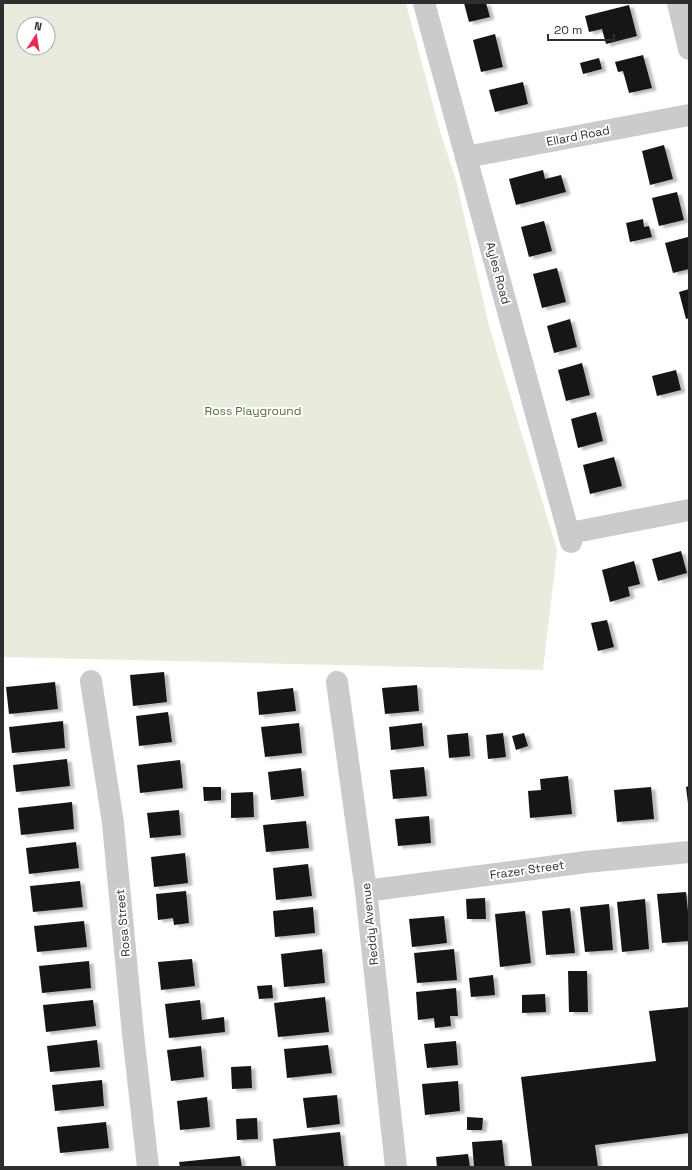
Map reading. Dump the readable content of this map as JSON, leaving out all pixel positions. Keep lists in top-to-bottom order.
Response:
{
  "streets": {
    "street": [
      "Ellard Road",
      "Ayles Road",
      "Frazer Street",
      "Rosa Street",
      "Reddy Avenue"
    ]
  },
  "crossings": [
    ["Ellard Road", "Ayles Road"],
    ["Frazer Street", "Reddy Avenue"]
  ],
  "parks": ["Ross Playground"],
  "scale_bar": "20 m",
  "north": "top"
}
